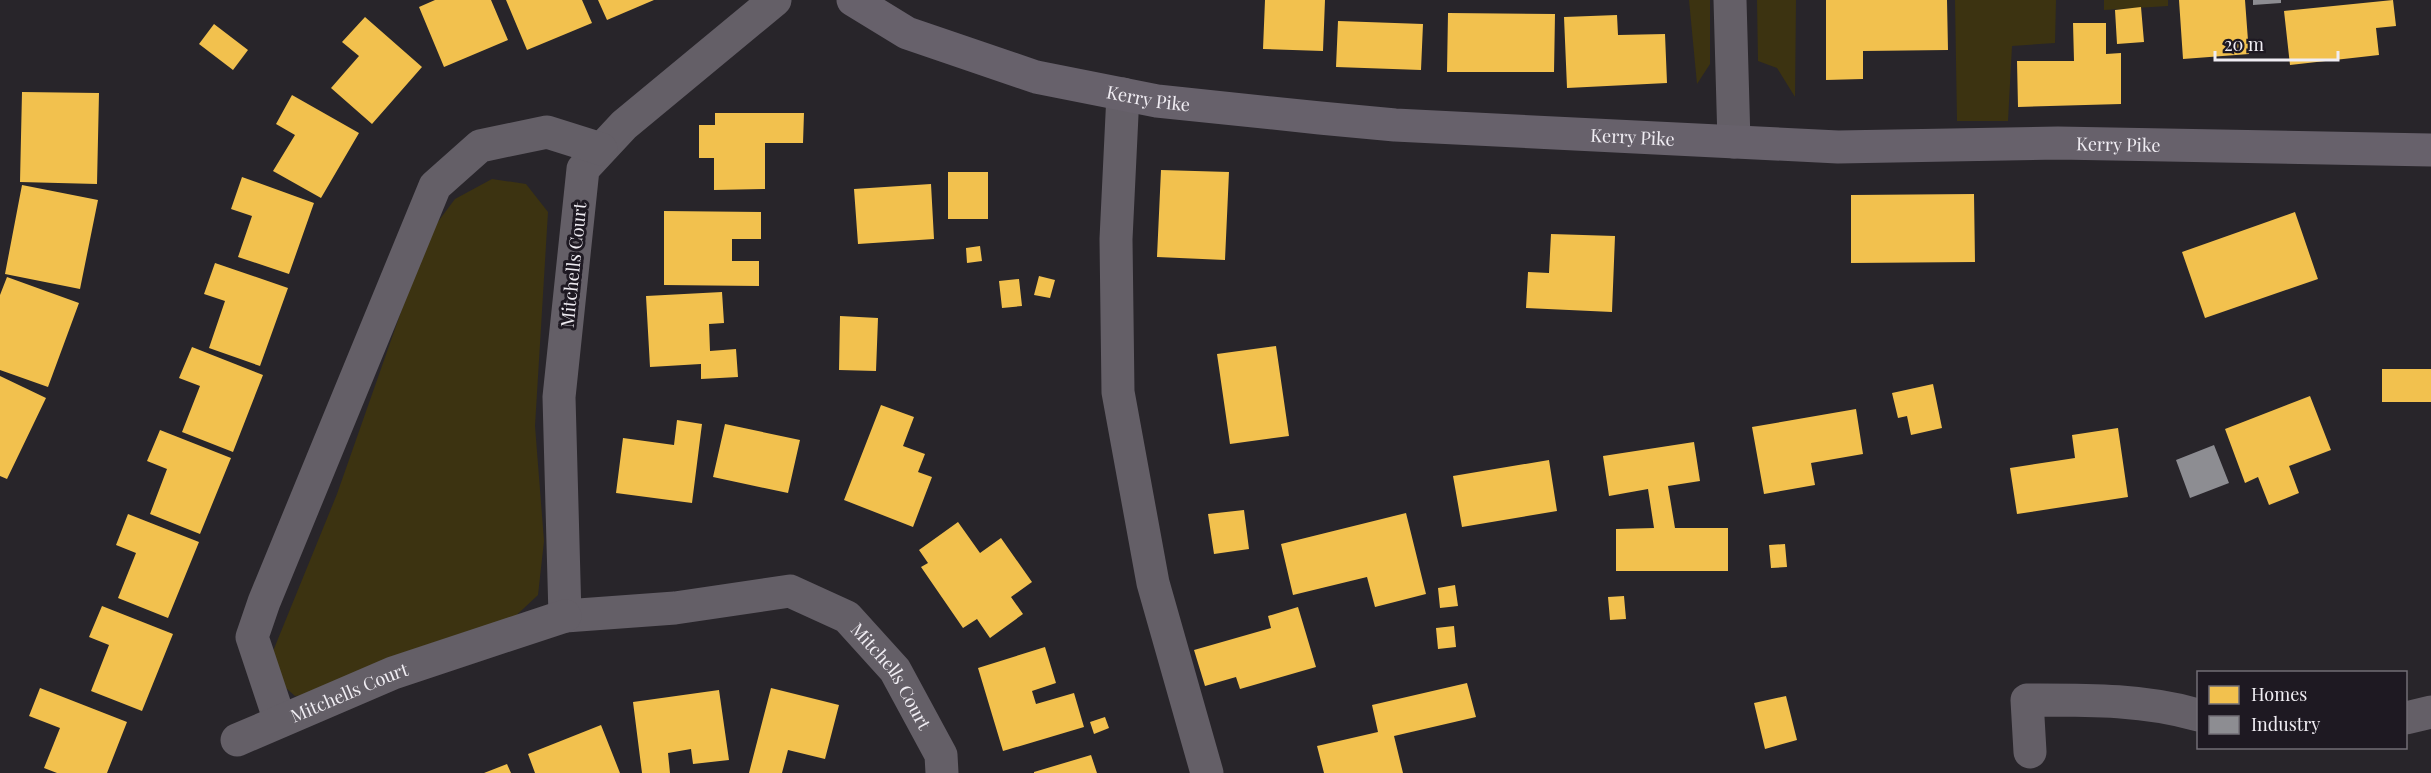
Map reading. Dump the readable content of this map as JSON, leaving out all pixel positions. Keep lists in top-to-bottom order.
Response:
{
  "streets": {
    "street": ["Kerry Pike", "Mitchells Court"]
  },
  "legend": ["Homes", "Industry"],
  "scale_bar": "20 m"
}
